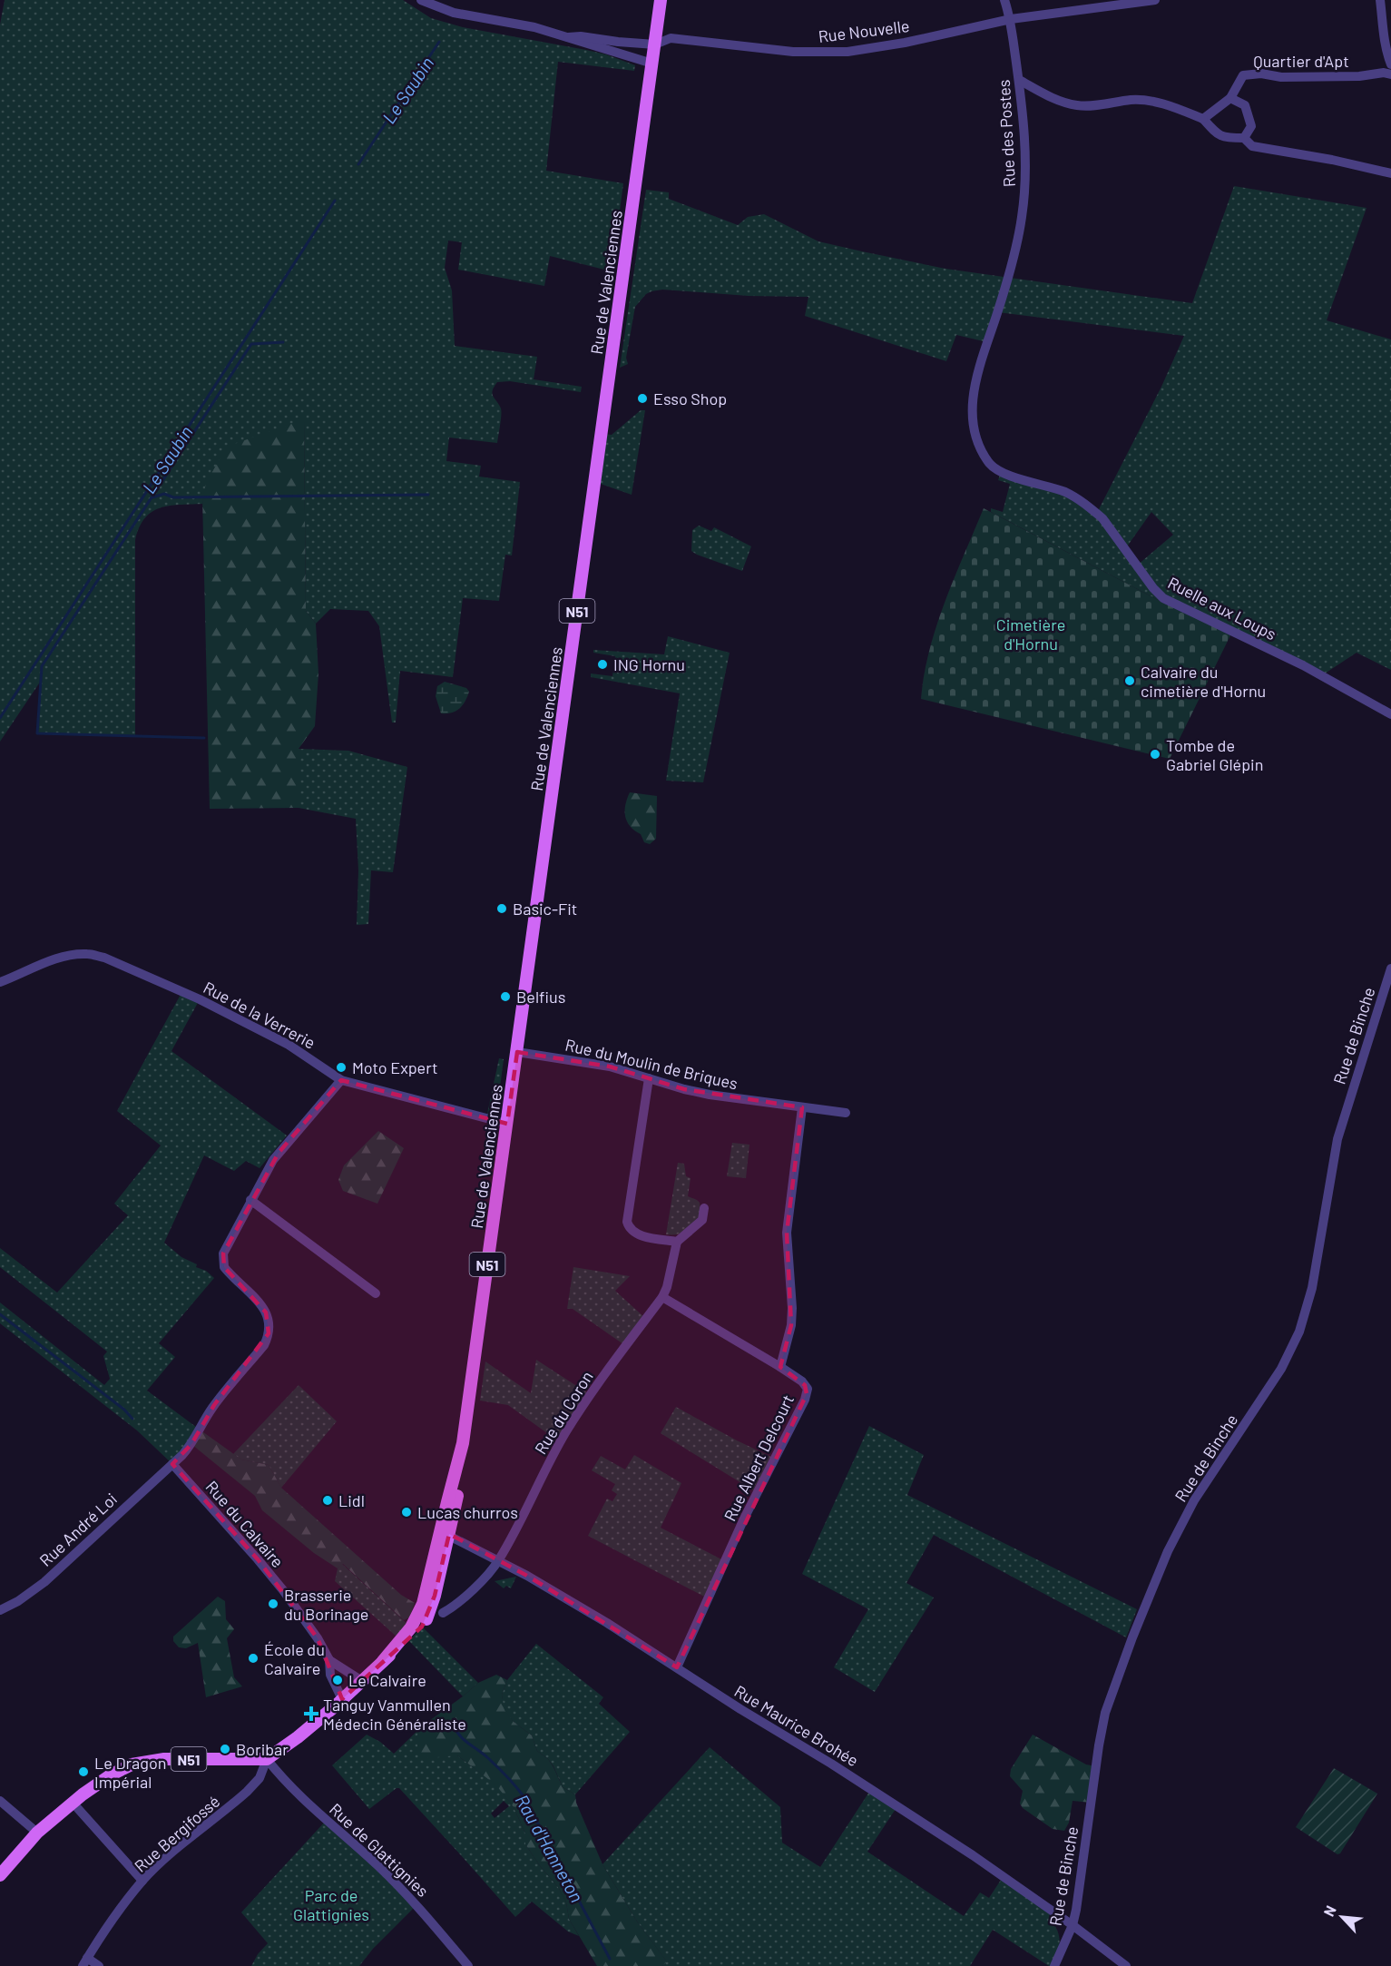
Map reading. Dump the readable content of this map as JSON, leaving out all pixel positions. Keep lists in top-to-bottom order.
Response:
{
  "streets": {
    "main road": ["Rue de Valenciennes", "N51"],
    "street": [
      "Rue Nouvelle",
      "Quartier d'Apt",
      "Rue des Postes",
      "Ruelle aux Loups",
      "Rue de la Verrerie",
      "Rue de Binche",
      "Rue du Moulin de Briques",
      "Rue du Coron",
      "Rue Albert Delcourt",
      "Rue du Calvaire",
      "Rue André Loi",
      "Rue Maurice Brohée",
      "Rue Bergifossé",
      "Rue de Glattignies"
    ]
  },
  "crossings": [
    ["Rue Nouvelle", "Rue des Postes"],
    ["Rue Nouvelle", "Rue de Valenciennes"],
    ["Rue des Postes", "Ruelle aux Loups"],
    ["Rue de Valenciennes", "N51"],
    ["Rue de Valenciennes", "Rue de la Verrerie"],
    ["Rue de Valenciennes", "Rue du Moulin de Briques"],
    ["Rue de Valenciennes", "Rue du Calvaire"],
    ["Rue de Valenciennes", "Rue Maurice Brohée"],
    ["N51", "Rue du Calvaire"],
    ["N51", "Rue Bergifossé"],
    ["N51", "Rue de Glattignies"],
    ["Rue de la Verrerie", "Rue André Loi"],
    ["Rue de Binche", "Rue Maurice Brohée"],
    ["Rue du Coron", "Rue Albert Delcourt"],
    ["Rue du Coron", "Rue Maurice Brohée"],
    ["Rue Albert Delcourt", "Rue Maurice Brohée"],
    ["Rue du Calvaire", "Rue André Loi"],
    ["Rue Bergifossé", "Rue de Glattignies"]
  ],
  "water": ["Le Saubin", "Rau d'Hanneton"],
  "parks": ["Cimetière d'Hornu", "Parc de Glattignies"],
  "places": {
    "other": [
      "Esso Shop",
      "ING Hornu",
      "Calvaire du cimetière d'Hornu",
      "Tombe de Gabriel Glépin",
      "Basic-Fit",
      "Belfius",
      "Moto Expert",
      "Lidl",
      "Lucas churros",
      "Brasserie du Borinage",
      "École du Calvaire",
      "Le Calvaire",
      "Boribar",
      "Le Dragon Impérial"
    ],
    "health": ["Tanguy Vanmullen Médecin Généraliste"]
  },
  "north": "top left"
}
